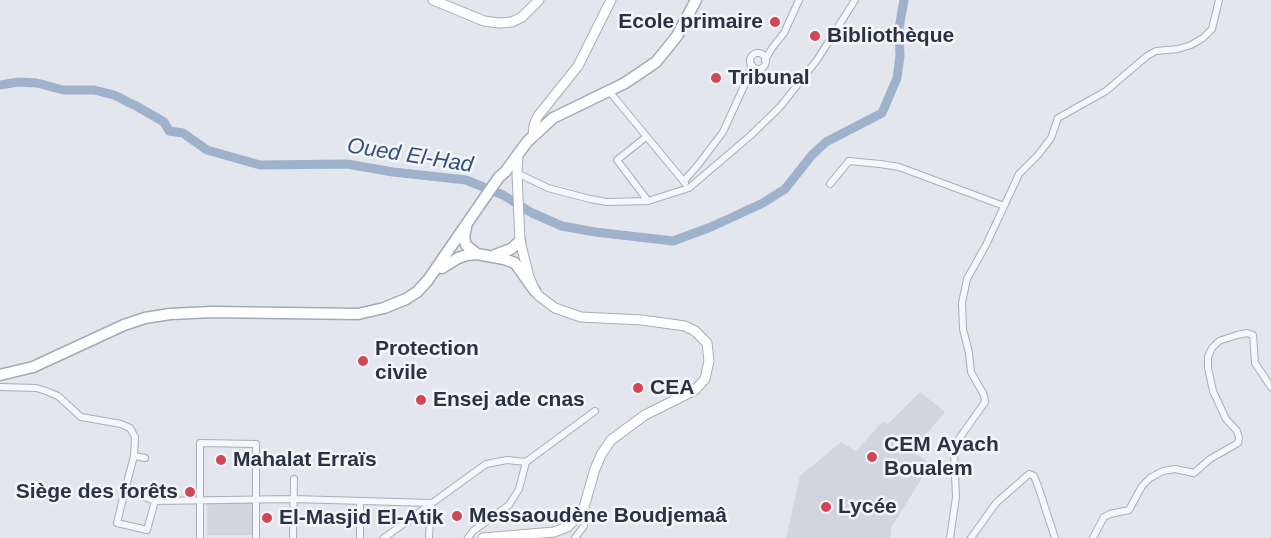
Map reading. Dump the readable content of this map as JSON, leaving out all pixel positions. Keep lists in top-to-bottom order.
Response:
{
  "water": ["Oued El-Had"],
  "places": [
    "Ecole primaire",
    "Bibliothèque",
    "Tribunal",
    "Protection civile",
    "CEA",
    "Ensej ade cnas",
    "CEM Ayach Boualem",
    "Mahalat Erraïs",
    "Siège des forêts",
    "Lycée",
    "Messaoudène Boudjemaâ",
    "El-Masjid El-Atik"
  ]
}
